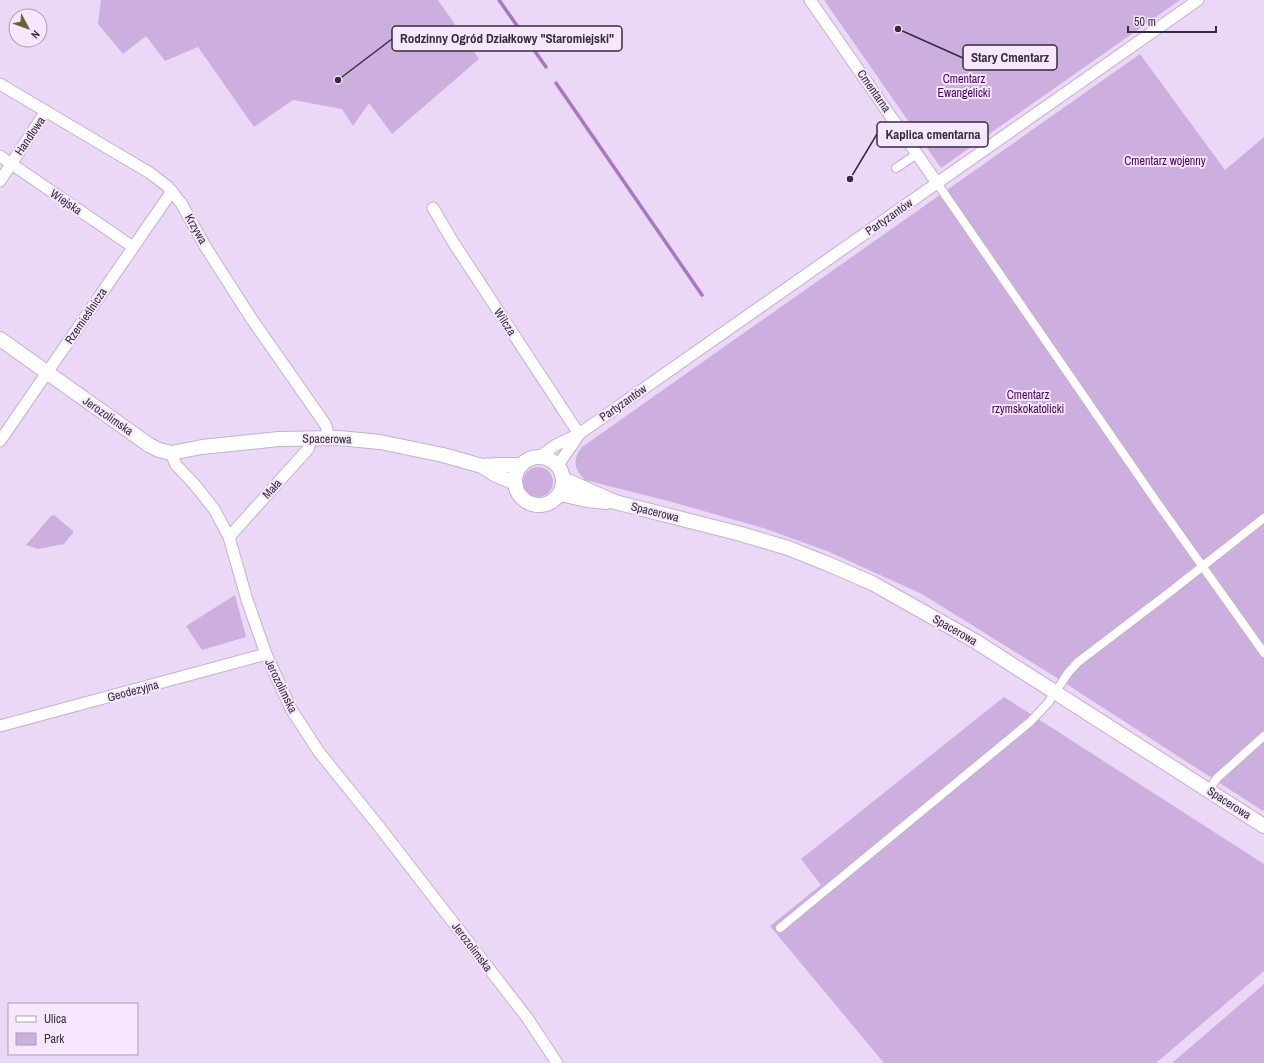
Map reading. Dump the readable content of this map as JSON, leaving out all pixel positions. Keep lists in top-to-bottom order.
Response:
{
  "streets": {
    "street": [
      "Cmentarna",
      "Handlowa",
      "Wiejska",
      "Partyzantów",
      "Krzywa",
      "Rzemieślnicza",
      "Wilcza",
      "Jerozolimska",
      "Spacerowa",
      "Mała",
      "Geodezyjna"
    ]
  },
  "crossings": [
    ["Cmentarna", "Partyzantów"],
    ["Handlowa", "Wiejska"],
    ["Handlowa", "Krzywa"],
    ["Wiejska", "Rzemieślnicza"],
    ["Partyzantów", "Wilcza"],
    ["Partyzantów", "Spacerowa"],
    ["Krzywa", "Rzemieślnicza"],
    ["Krzywa", "Spacerowa"],
    ["Rzemieślnicza", "Jerozolimska"],
    ["Jerozolimska", "Spacerowa"],
    ["Jerozolimska", "Mała"],
    ["Jerozolimska", "Geodezyjna"],
    ["Spacerowa", "Mała"]
  ],
  "parks": ["Cmentarz Ewangelicki", "Cmentarz wojenny", "Cmentarz rzymskokatolicki"],
  "places": ["Stary Cmentarz", "Rodzinny Ogród Działkowy \"Staromiejski\"", "Kaplica cmentarna"],
  "legend": ["Ulica", "Park"],
  "scale_bar": "50 m",
  "north": "bottom right"
}
